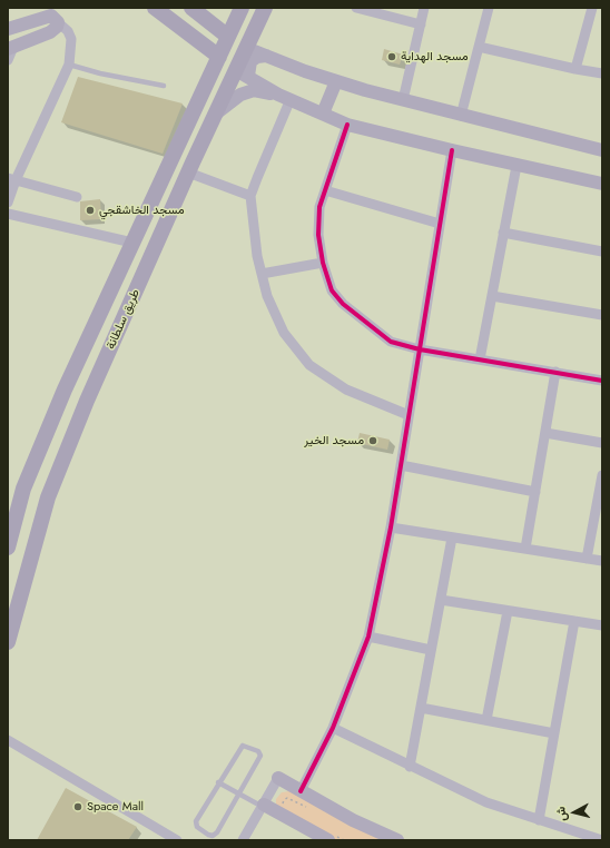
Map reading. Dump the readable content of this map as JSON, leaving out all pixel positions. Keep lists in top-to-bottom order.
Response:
{
  "streets": {
    "main road": ["طريق سلطانة"]
  },
  "places": [
    "مسجد الهداية",
    "مسجد الخاشقجي",
    "مسجد الخير",
    "Space Mall"
  ],
  "north": "left"
}
